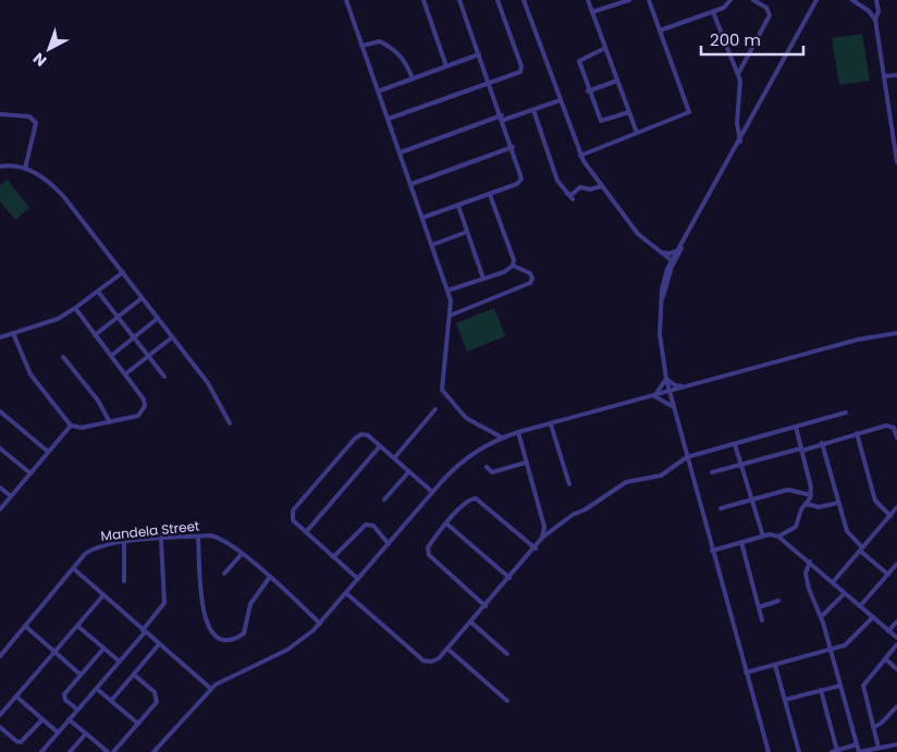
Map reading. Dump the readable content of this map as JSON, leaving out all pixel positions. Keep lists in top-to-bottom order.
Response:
{
  "streets": {
    "street": ["Mandela Street"]
  },
  "scale_bar": "200 m",
  "north": "bottom left"
}
